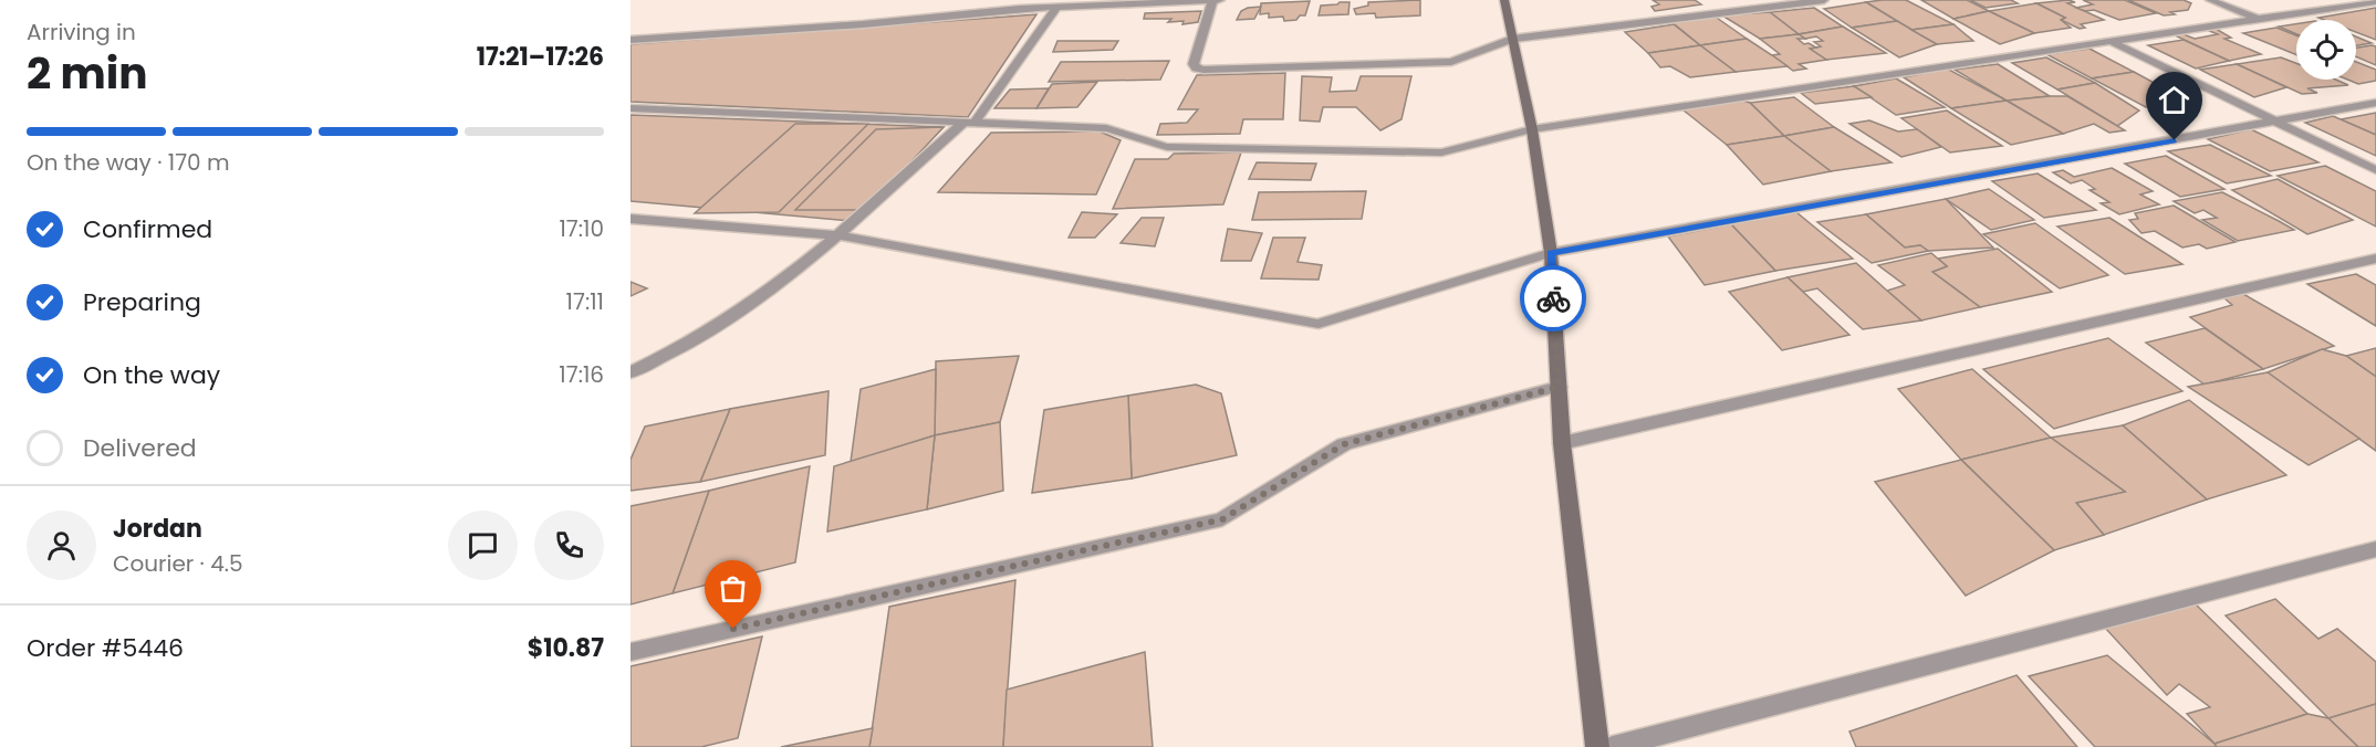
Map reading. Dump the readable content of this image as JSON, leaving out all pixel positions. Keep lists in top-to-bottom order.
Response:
{
  "page": {
    "heading": ["2 min", "Arriving in", "17:21–17:26"],
    "panel": [
      "Jordan",
      "Courier · 4.5",
      "Order #5446",
      "$10.87"
    ],
    "bar": "On the way · 170 m",
    "list": [
      ["Confirmed", "17:10"],
      ["Preparing", "17:11"],
      ["On the way", "17:16"],
      "Delivered"
    ]
  }
}
